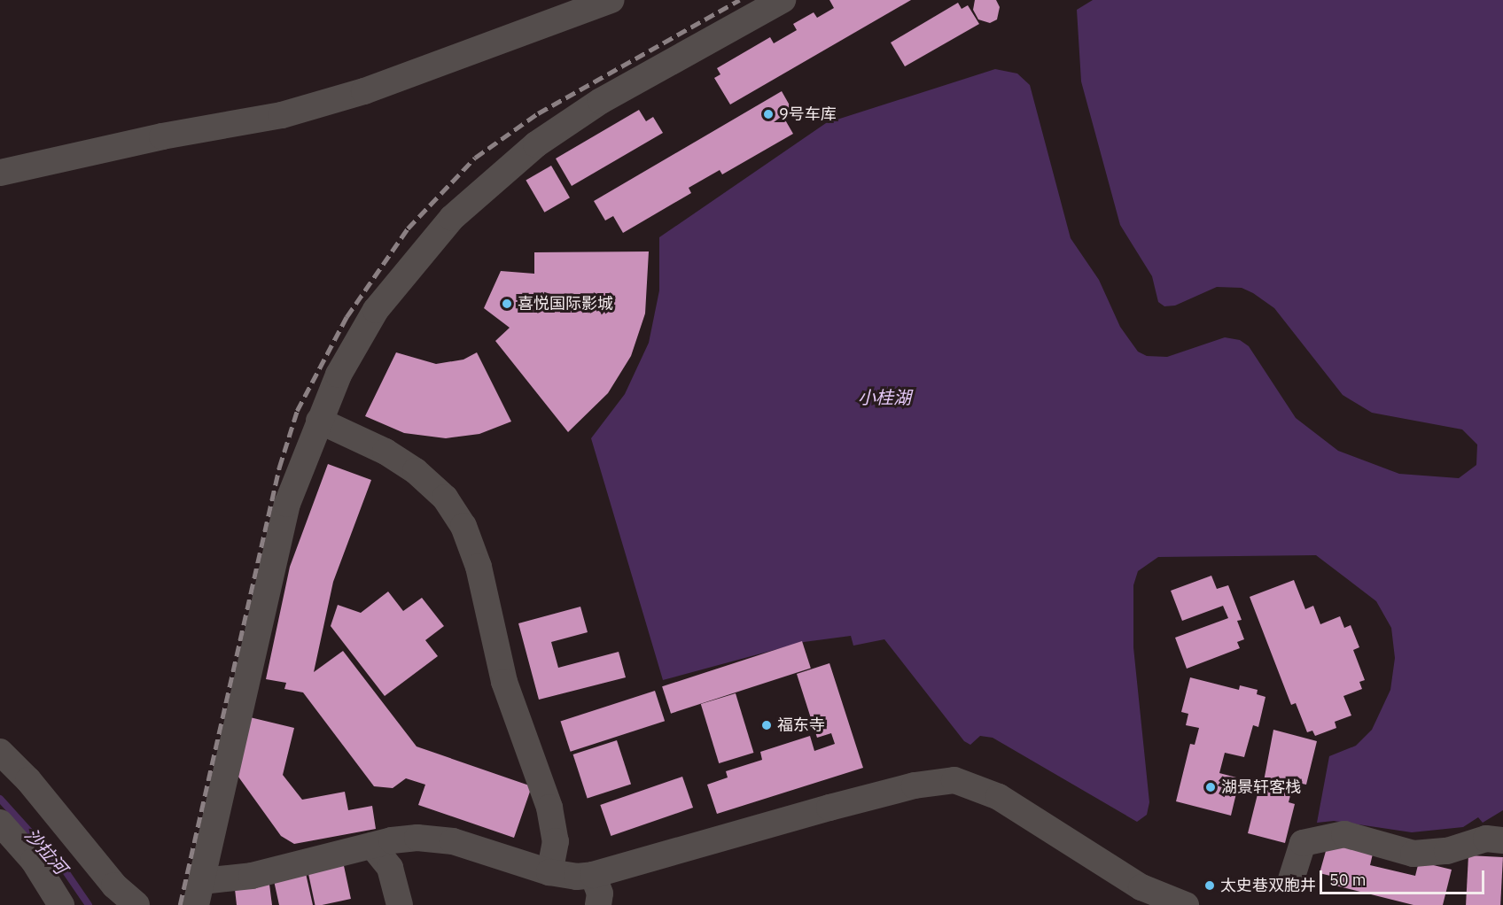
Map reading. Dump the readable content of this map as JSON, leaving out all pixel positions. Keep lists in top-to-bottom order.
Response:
{
  "water": ["小桂湖", "沙拉河"],
  "places": [
    "9号车库",
    "喜悦国际影城",
    "福东寺",
    "湖景轩客栈",
    "太史巷双胞井"
  ],
  "scale_bar": "50 m"
}
